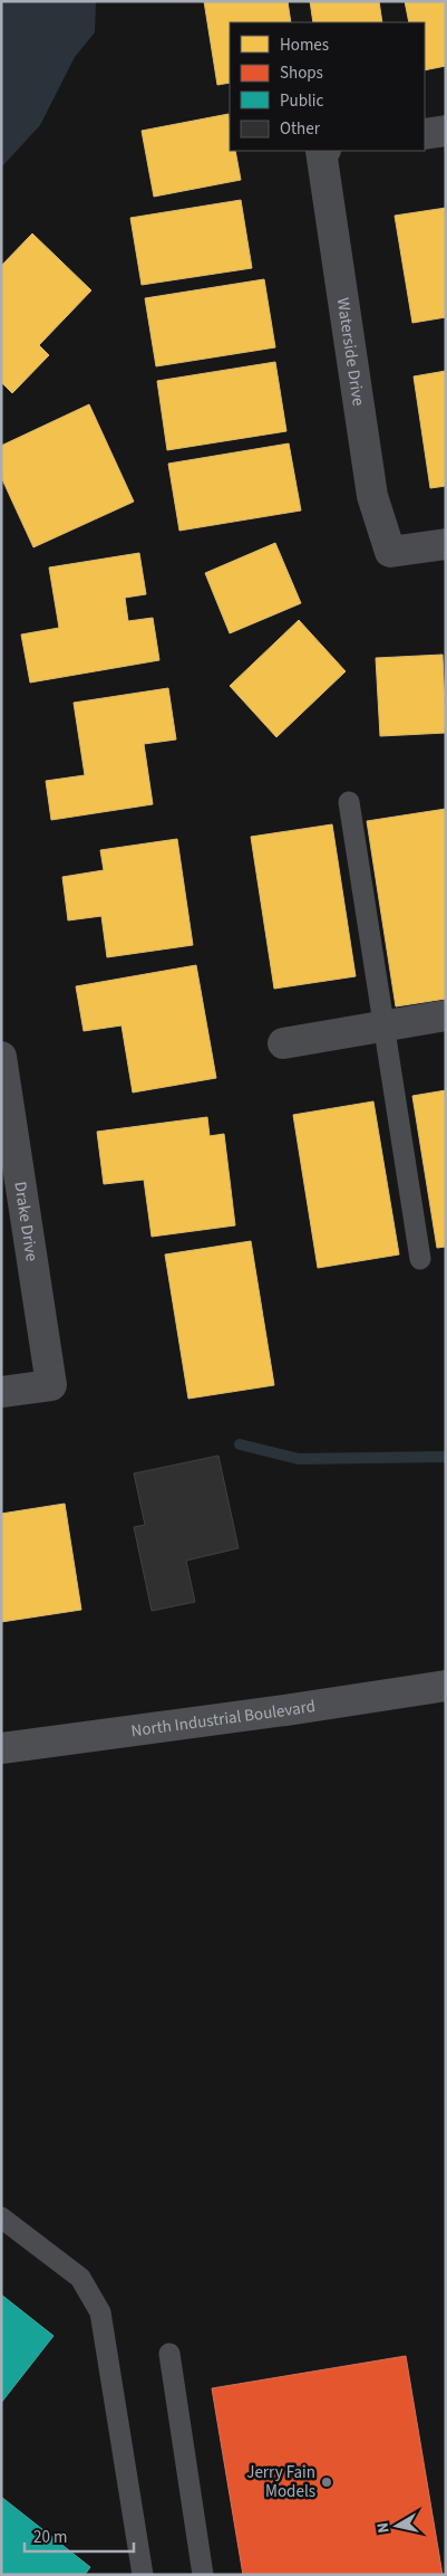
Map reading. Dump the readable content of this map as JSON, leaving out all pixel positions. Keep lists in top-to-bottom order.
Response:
{
  "streets": {
    "main road": ["North Industrial Boulevard"],
    "street": ["Waterside Drive", "Drake Drive"]
  },
  "places": ["Jerry Fain Models"],
  "legend": [
    "Homes",
    "Shops",
    "Public",
    "Other"
  ],
  "scale_bar": "20 m",
  "north": "left"
}
